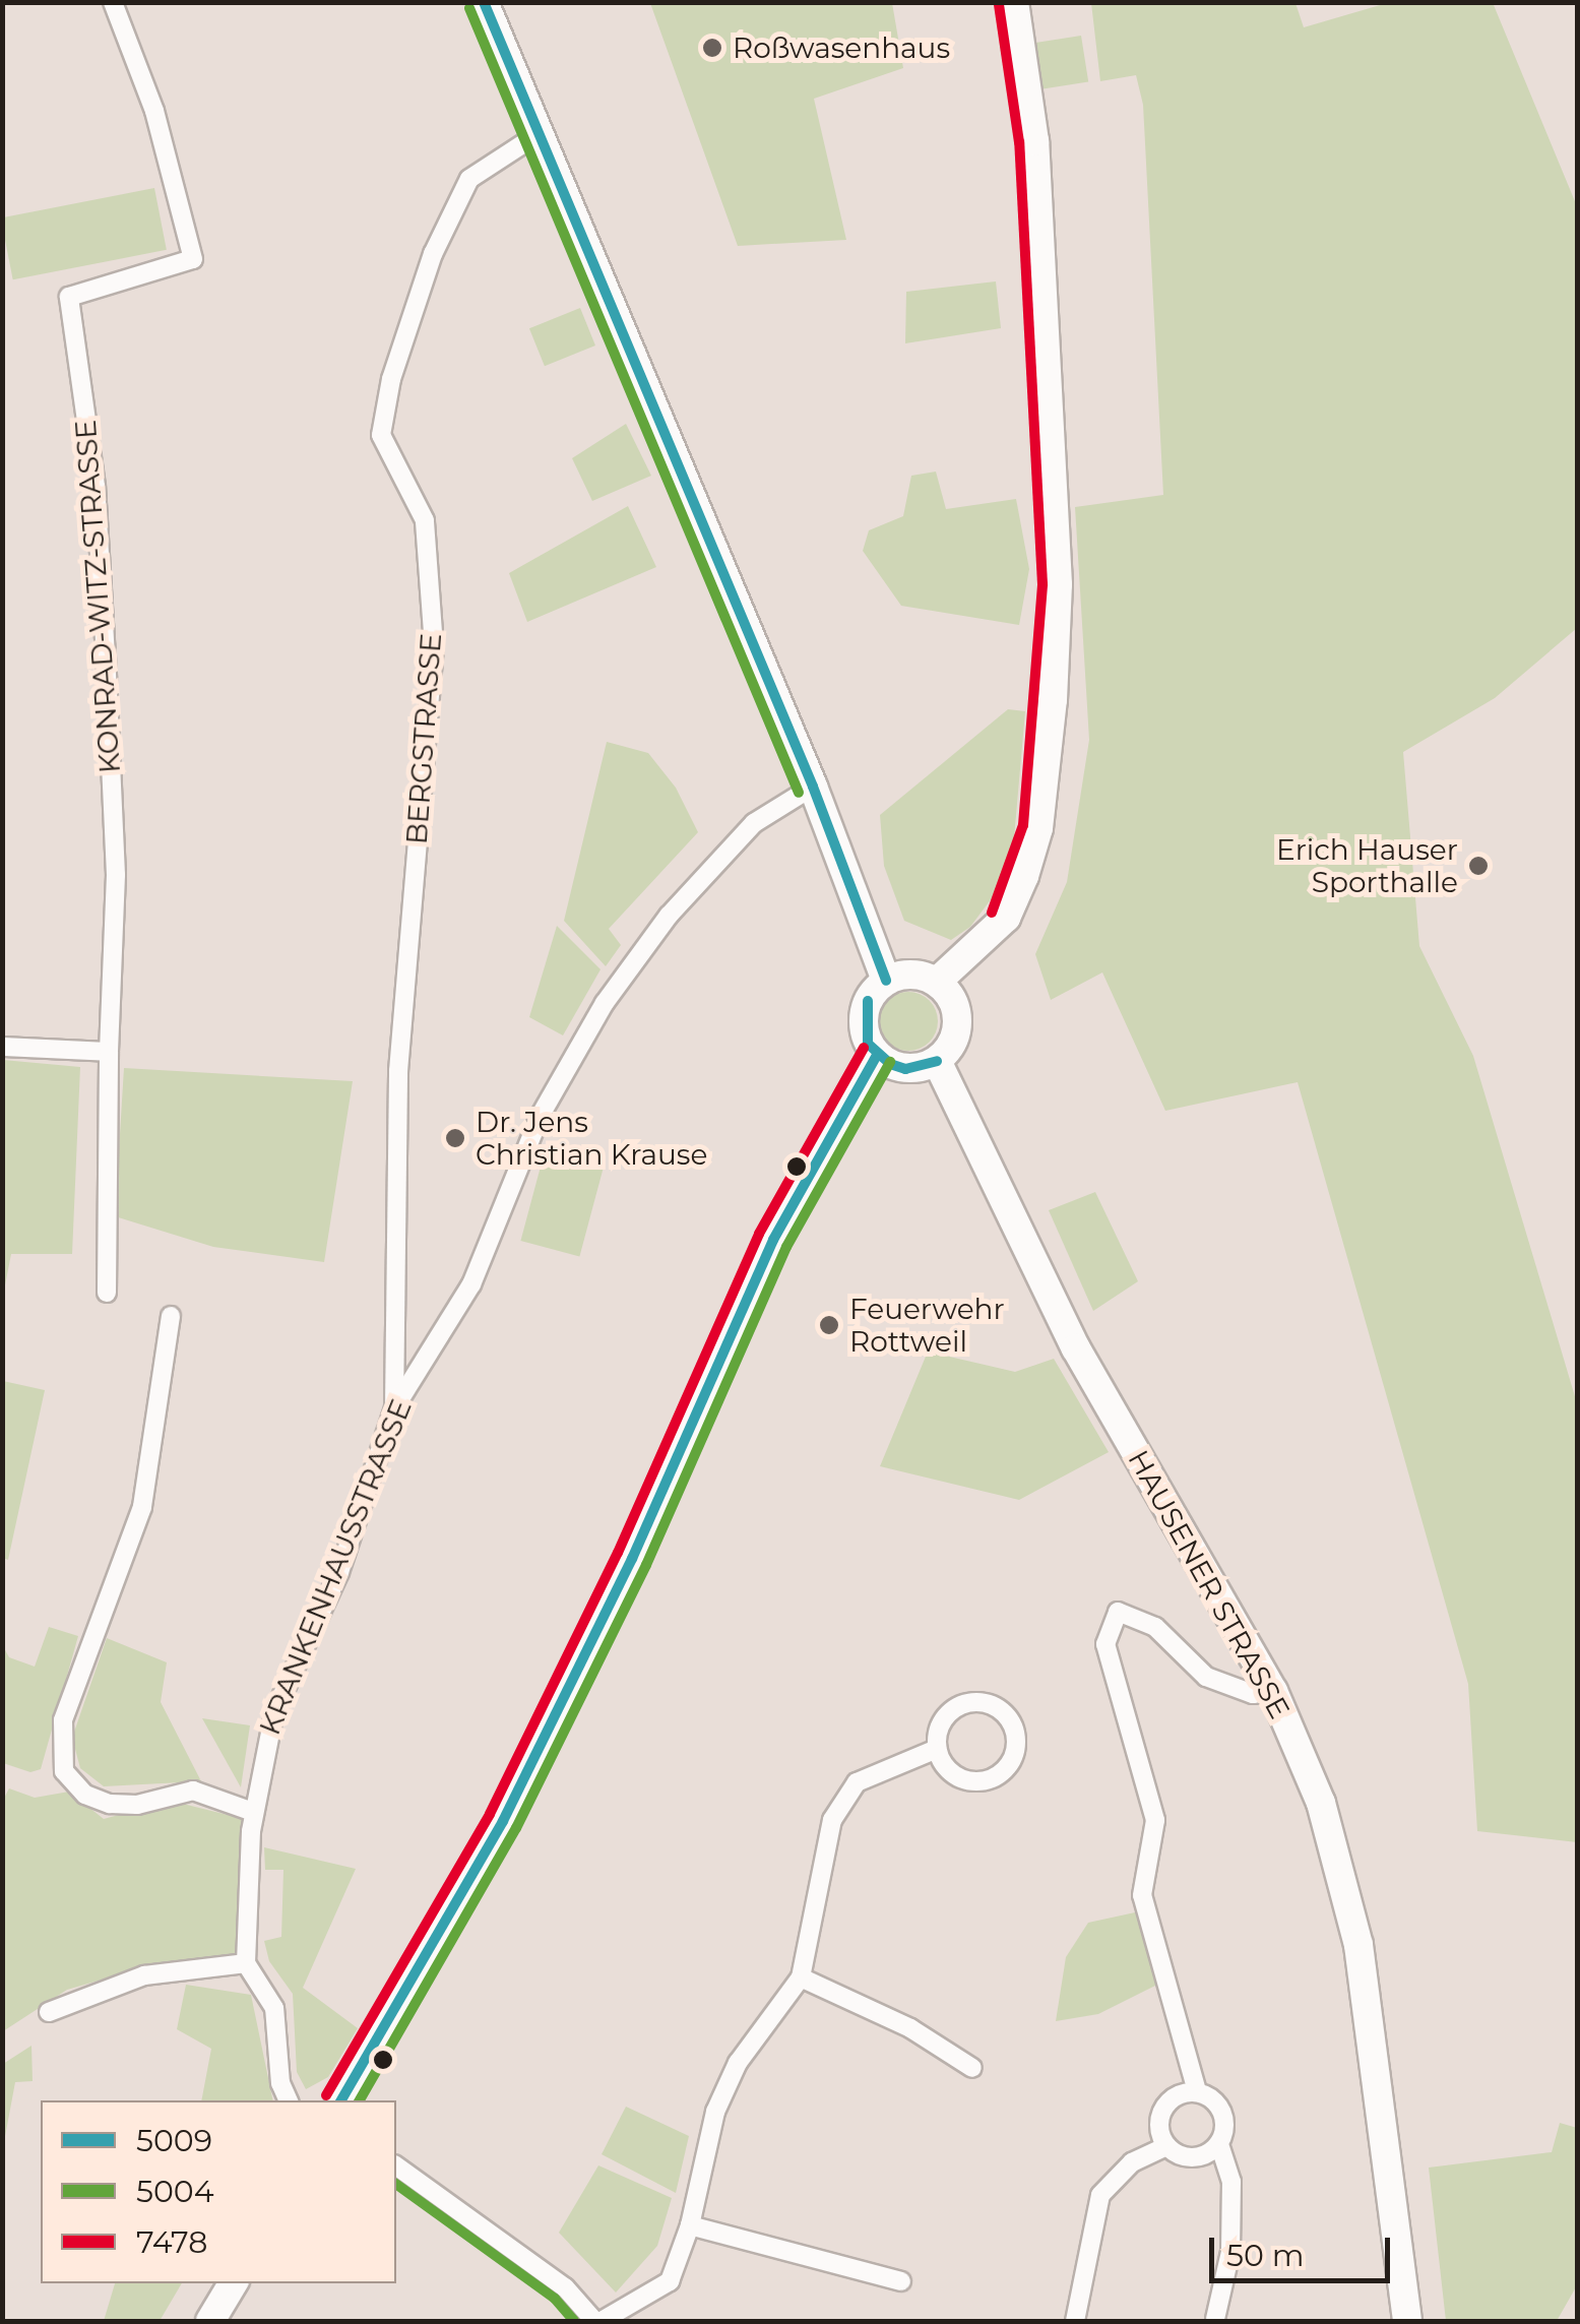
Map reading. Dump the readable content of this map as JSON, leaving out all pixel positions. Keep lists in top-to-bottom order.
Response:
{
  "streets": {
    "main road": ["HAUSENER STRASSE"],
    "street": ["KONRAD-WITZ-STRASSE", "BERGSTRASSE", "KRANKENHAUSSTRASSE"]
  },
  "crossings": [
    ["BERGSTRASSE", "KRANKENHAUSSTRASSE"]
  ],
  "places": [
    "Roßwasenhaus",
    "Erich Hauser Sporthalle",
    "Dr. Jens Christian Krause",
    "Feuerwehr Rottweil"
  ],
  "lines": ["transit line 5009", "transit line 7478", "transit line 5004"],
  "legend": ["5009", "5004", "7478"],
  "scale_bar": "50 m"
}
